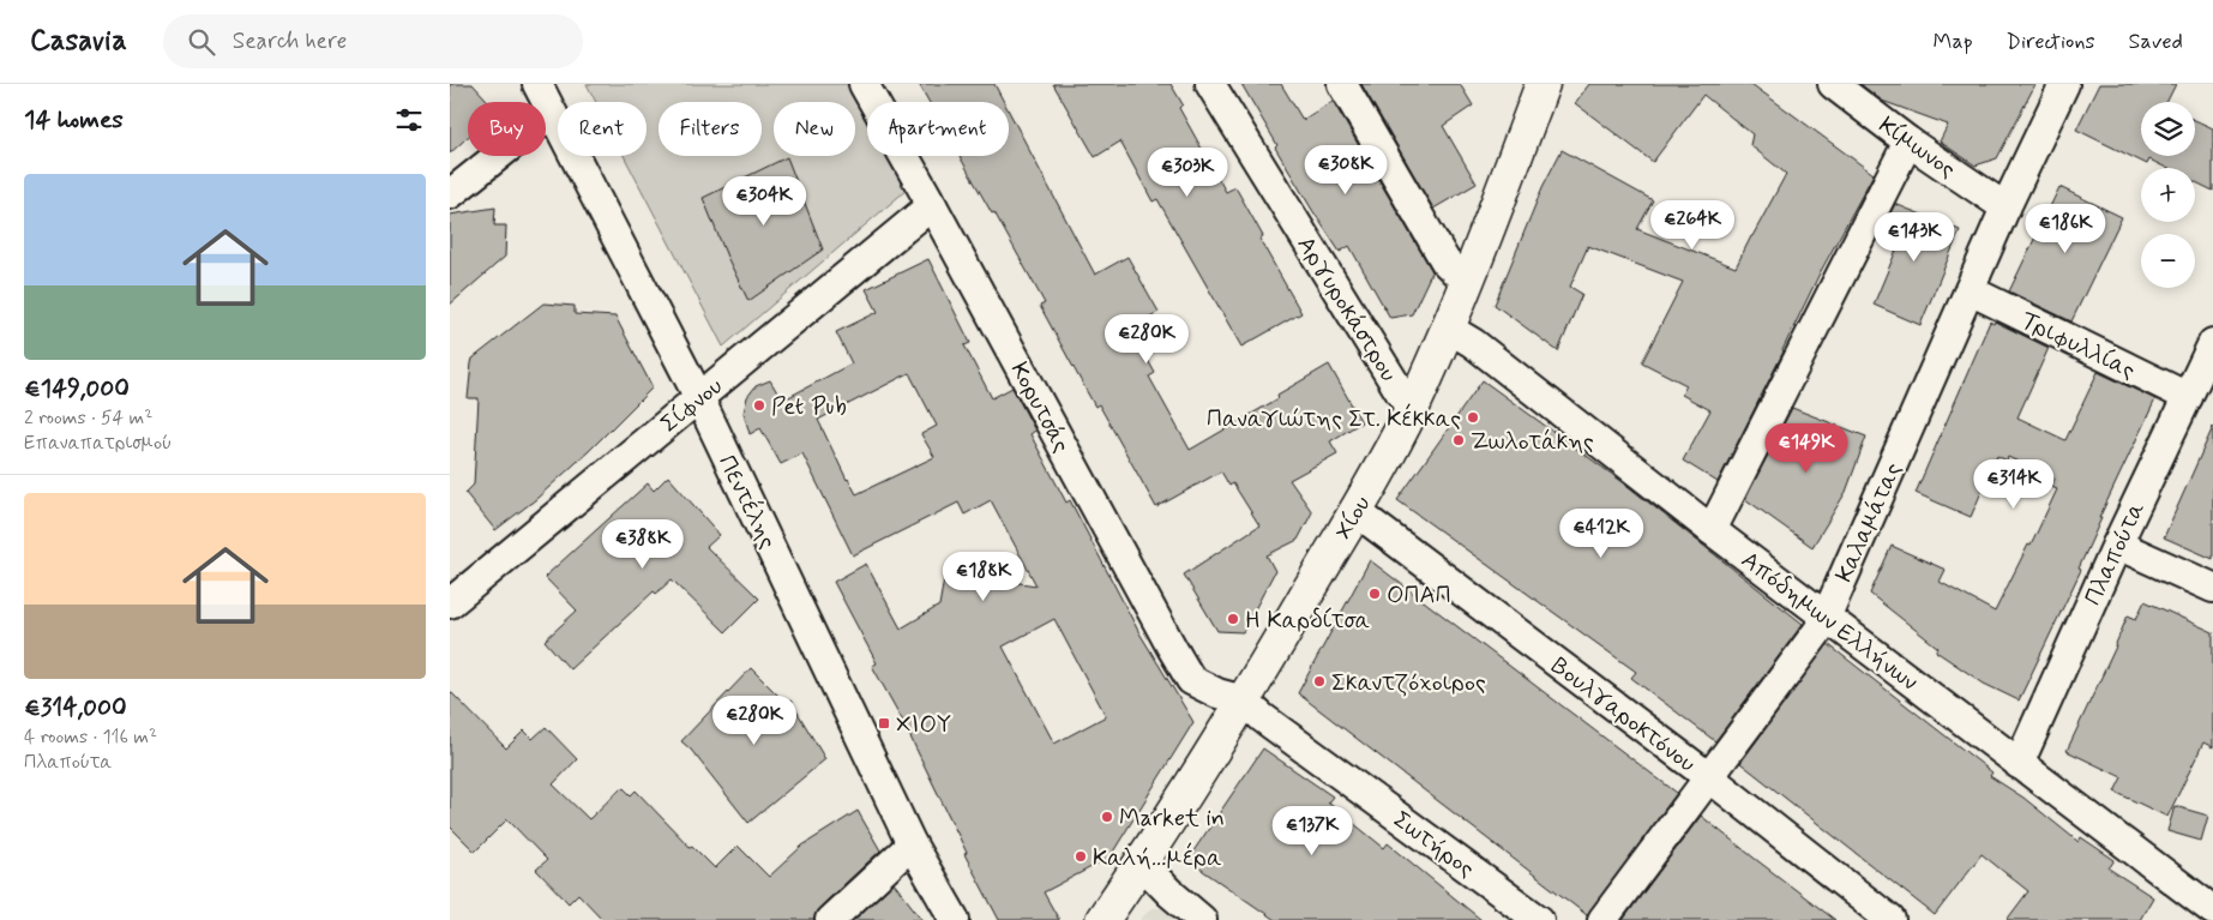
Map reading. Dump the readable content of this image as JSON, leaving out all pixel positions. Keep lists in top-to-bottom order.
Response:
{
  "streets": {
    "street": [
      "Κίμωνος",
      "Αργυροκάστρου",
      "Τριφυλλίας",
      "Σίφνου",
      "Κορυτσάς",
      "Πεντέλης",
      "Χίου",
      "Καλαμάτας",
      "Πλαπούτα",
      "Απόδημων Ελλήνων",
      "Βουλγαροκτόνου",
      "Σωτήρος"
    ]
  },
  "crossings": [
    ["Κίμωνος", "Καλαμάτας"],
    ["Αργυροκάστρου", "Χίου"],
    ["Τριφυλλίας", "Καλαμάτας"],
    ["Τριφυλλίας", "Πλαπούτα"],
    ["Σίφνου", "Κορυτσάς"],
    ["Σίφνου", "Πεντέλης"],
    ["Κορυτσάς", "Χίου"],
    ["Κορυτσάς", "Σωτήρος"],
    ["Χίου", "Απόδημων Ελλήνων"],
    ["Χίου", "Βουλγαροκτόνου"],
    ["Χίου", "Σωτήρος"],
    ["Καλαμάτας", "Απόδημων Ελλήνων"],
    ["Καλαμάτας", "Βουλγαροκτόνου"],
    ["Πλαπούτα", "Απόδημων Ελλήνων"]
  ],
  "places": {
    "other": [
      "Pet Pub",
      "Παναγιώτης Στ. Κέκκας",
      "Ζωλοτάκης",
      "ΟΠΑΠ",
      "Η Καρδίτσα",
      "Σκαντζόχοιρος",
      "Market in",
      "Καλή...μέρα"
    ],
    "transit": ["ΧΙΟΥ"]
  },
  "page": {
    "header": "Casavia",
    "search": "Search here",
    "nav": ["Map", "Directions", "Saved"],
    "heading": "14 homes",
    "map_buttons": ["+", "−"],
    "chip": [
      "Buy",
      "Rent",
      "Filters",
      "New",
      "Apartment"
    ],
    "price": [
      "€308K",
      "€303K",
      "€304K",
      "€264K",
      "€186K",
      "€143K",
      "€280K",
      "€149K",
      "€314K",
      "€412K",
      "€388K",
      "€188K",
      "€280K",
      "€137K"
    ],
    "list": [
      {
        "name": "€149,000",
        "note": "2 rooms · 54 m² · Επαναπατρισμού"
      },
      {
        "name": "€314,000",
        "note": "4 rooms · 116 m² · Πλαπούτα"
      }
    ]
  }
}
